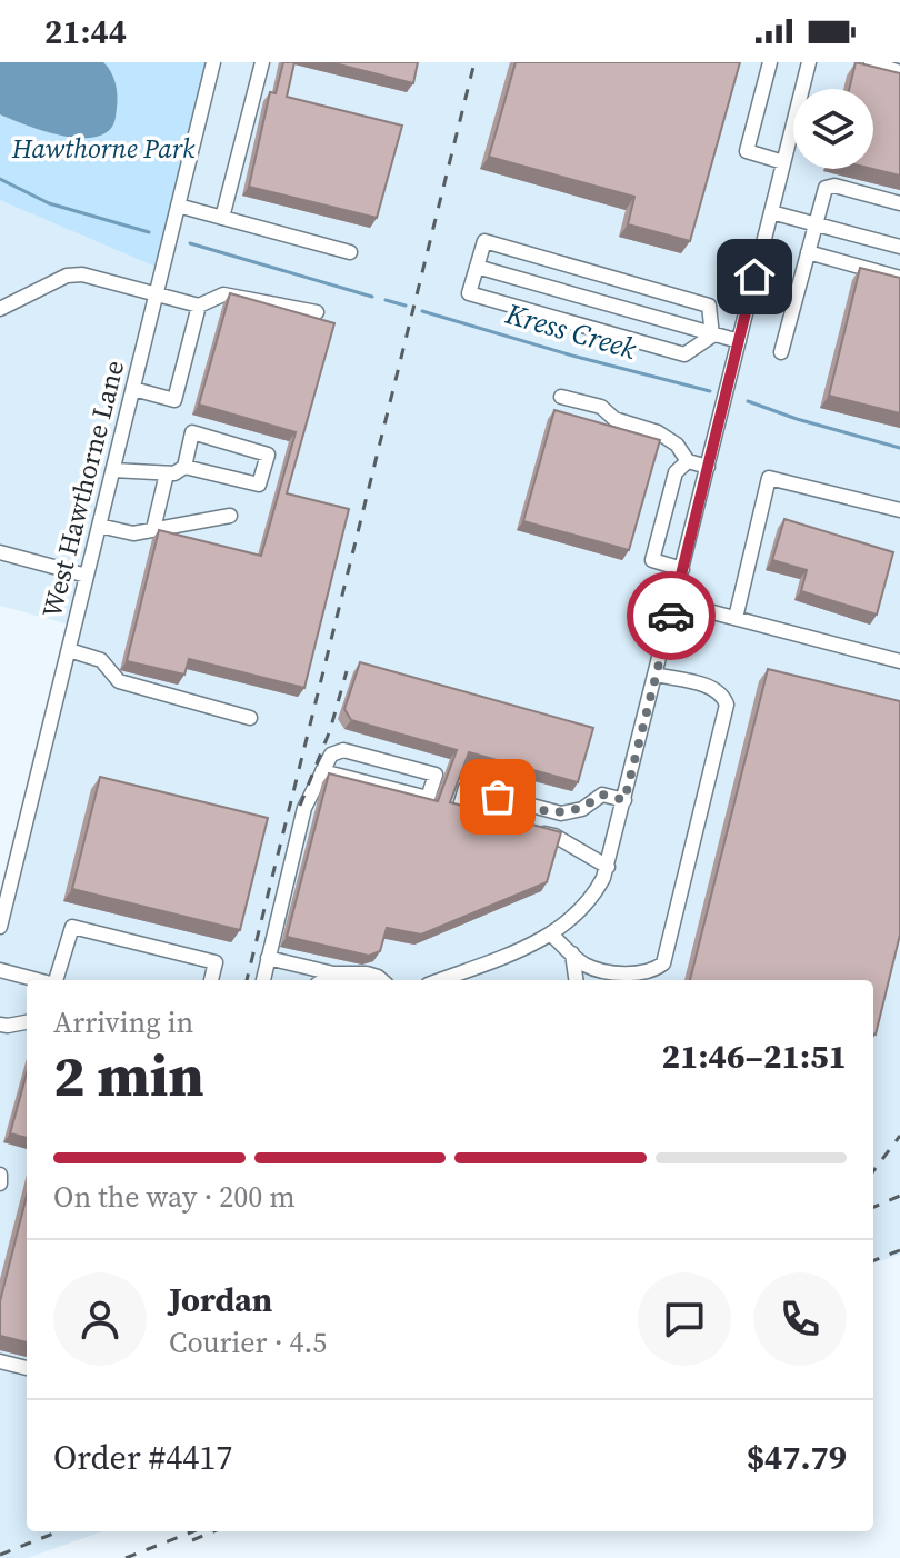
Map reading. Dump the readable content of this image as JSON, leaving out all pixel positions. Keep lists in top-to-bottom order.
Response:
{
  "streets": {
    "street": ["West Hawthorne Lane"]
  },
  "water": ["Kress Creek"],
  "parks": ["Hawthorne Park"],
  "page": {
    "status": "21:44",
    "heading": ["2 min", "Arriving in", "21:46–21:51"],
    "panel": [
      "Jordan",
      "Courier · 4.5",
      "Order #4417",
      "$47.79"
    ],
    "bar": "On the way · 200 m"
  }
}
